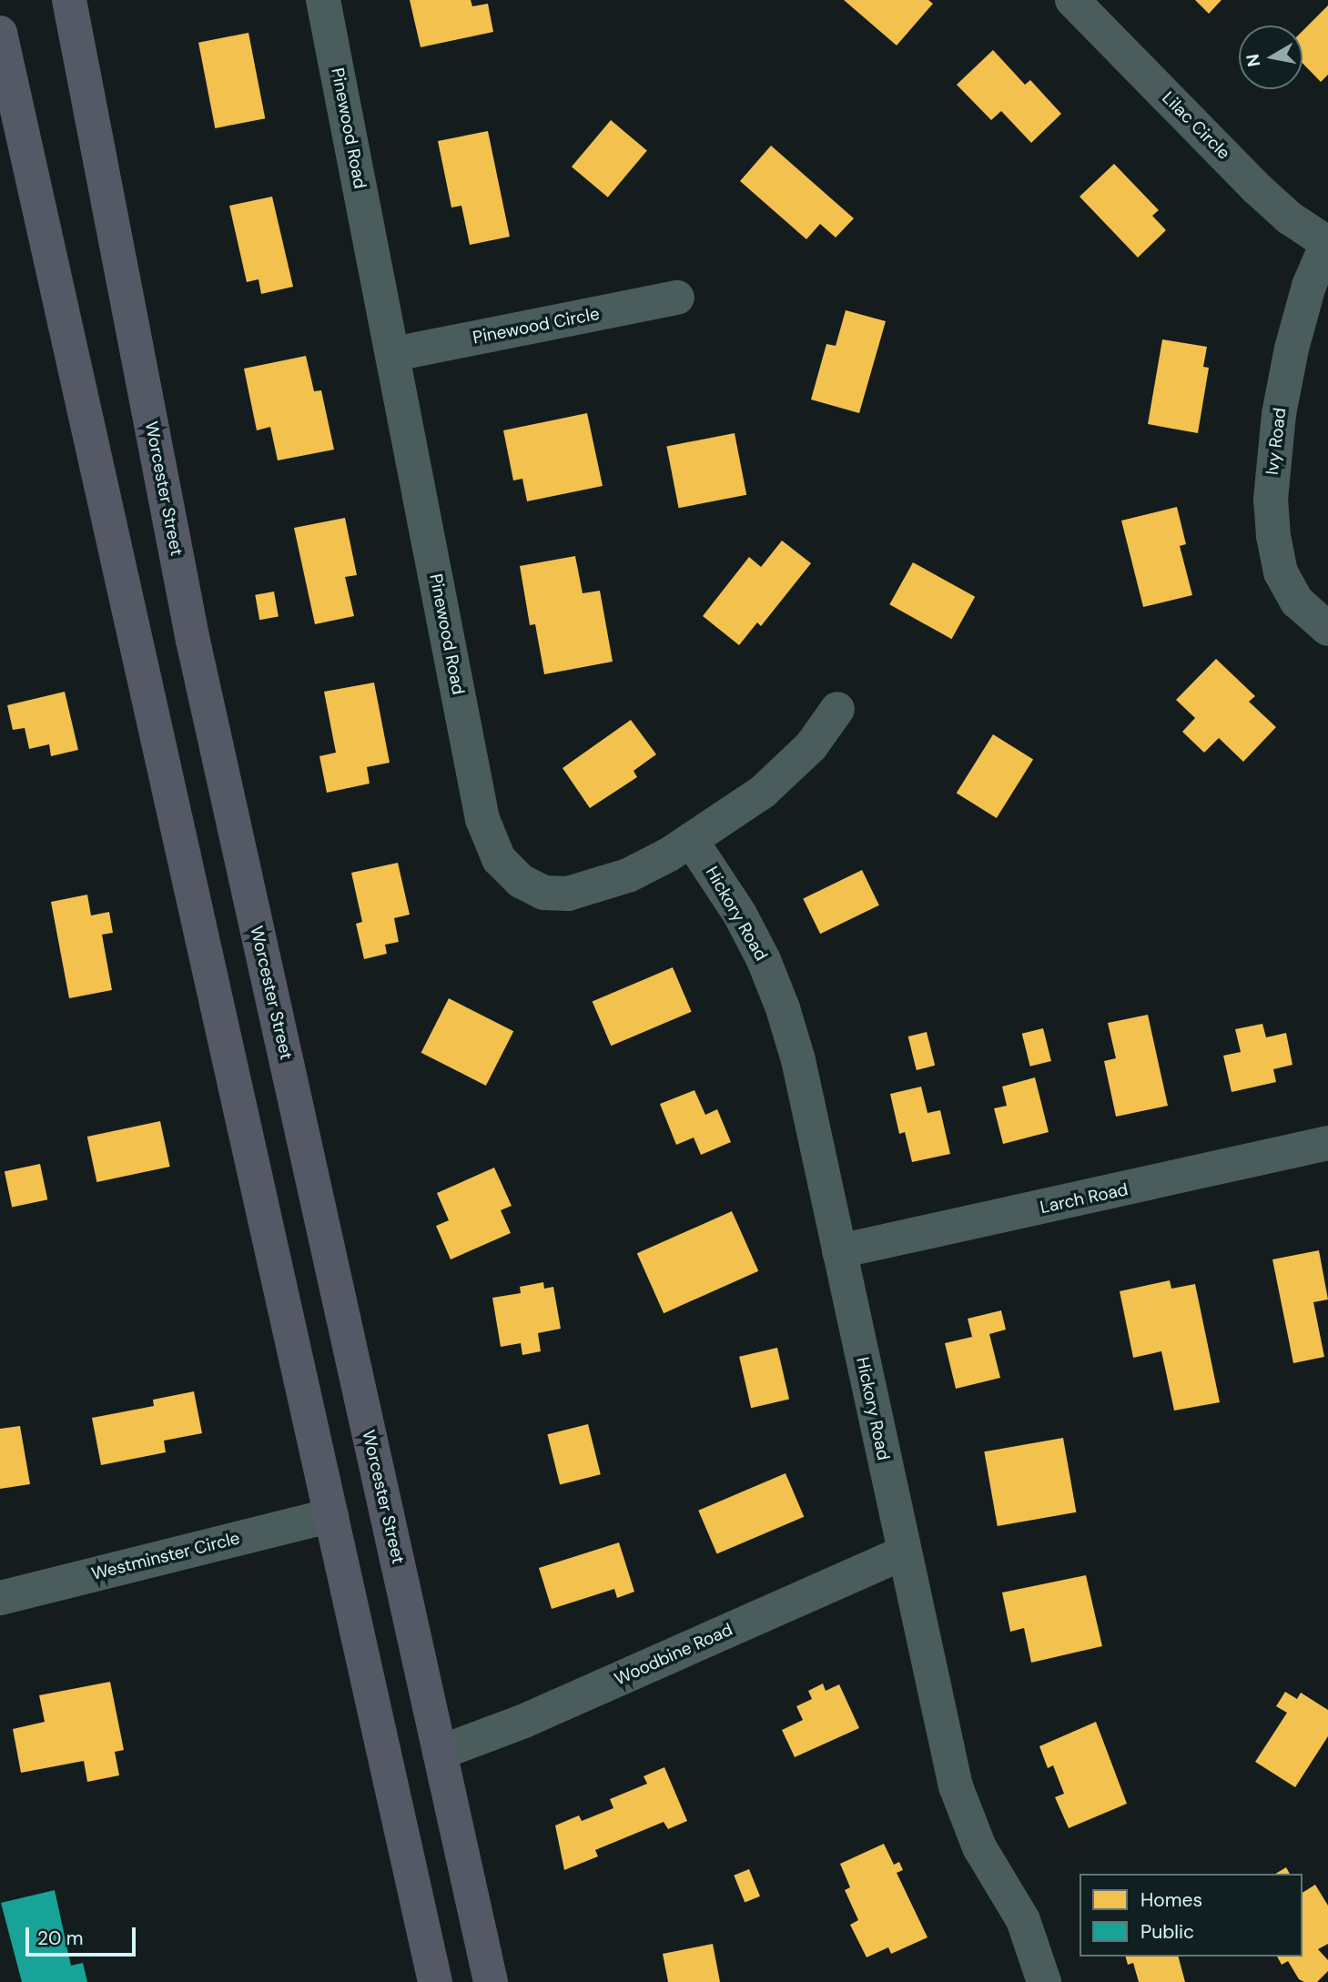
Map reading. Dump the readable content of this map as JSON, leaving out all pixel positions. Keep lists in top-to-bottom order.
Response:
{
  "streets": {
    "highway": ["Worcester Street"],
    "street": [
      "Lilac Circle",
      "Pinewood Road",
      "Pinewood Circle",
      "Ivy Road",
      "Hickory Road",
      "Larch Road",
      "Westminster Circle",
      "Woodbine Road"
    ]
  },
  "crossings": [
    ["Lilac Circle", "Ivy Road"],
    ["Pinewood Road", "Pinewood Circle"],
    ["Pinewood Road", "Hickory Road"],
    ["Worcester Street", "Woodbine Road"],
    ["Hickory Road", "Larch Road"],
    ["Hickory Road", "Woodbine Road"]
  ],
  "legend": ["Homes", "Public"],
  "scale_bar": "20 m",
  "north": "left"
}
